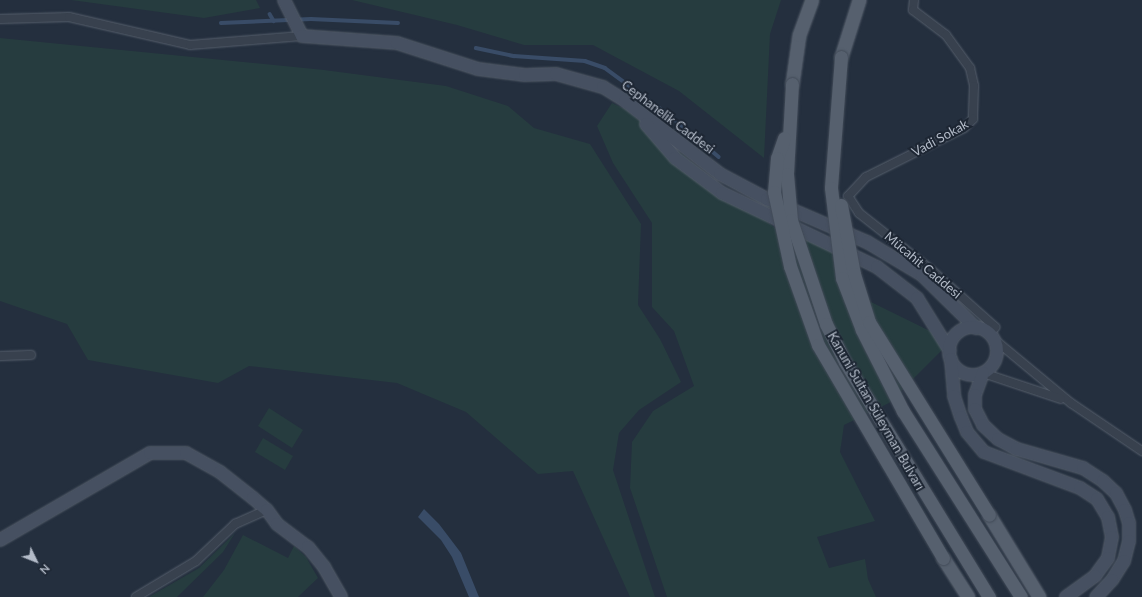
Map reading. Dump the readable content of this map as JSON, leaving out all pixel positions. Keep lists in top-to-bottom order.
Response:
{
  "streets": {
    "main road": ["Kanuni Sultan Süleyman Bulvarı"],
    "street": ["Cephanelik Caddesi", "Vadi Sokak", "Mücahit Caddesi"]
  },
  "crossings": [
    ["Cephanelik Caddesi", "Mücahit Caddesi"],
    ["Vadi Sokak", "Mücahit Caddesi"]
  ],
  "north": "bottom right"
}
